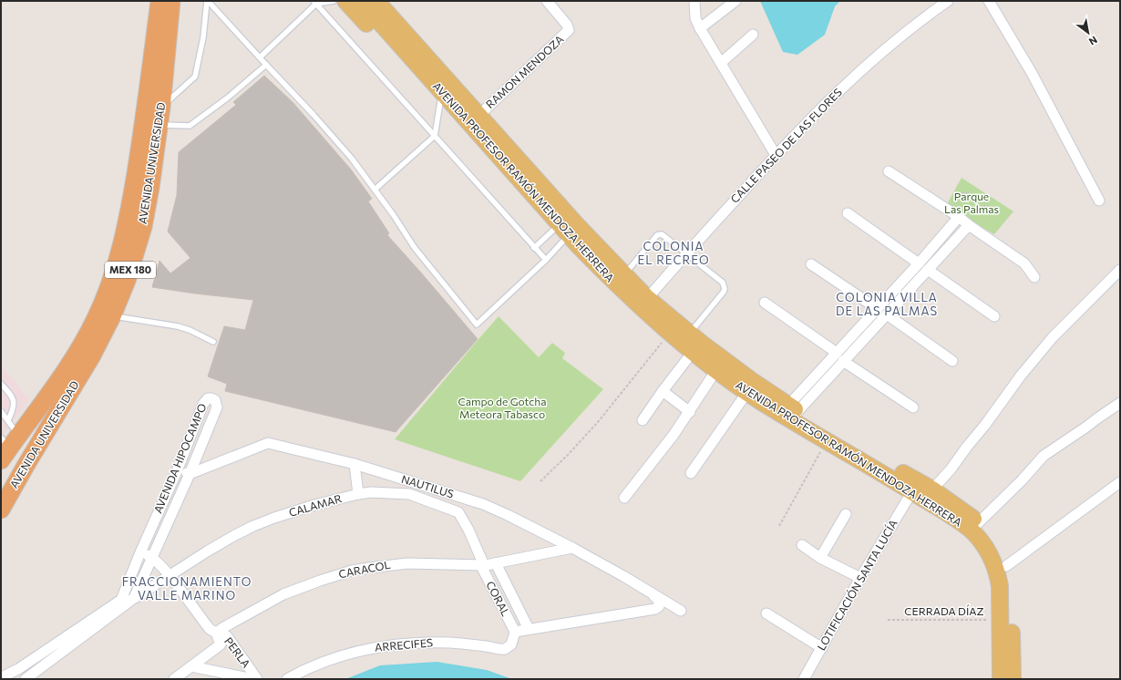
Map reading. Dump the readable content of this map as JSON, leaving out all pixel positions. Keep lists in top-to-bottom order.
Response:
{
  "streets": {
    "highway": ["AVENIDA UNIVERSIDAD", "MEX 180"],
    "main road": ["AVENIDA PROFESOR RAMÓN MENDOZA HERRERA"],
    "street": [
      "RAMON MENDOZA",
      "CALLE PASEO DE LAS FLORES",
      "AVENIDA HIPOCAMPO",
      "NAUTILUS",
      "CALAMAR",
      "CARACOL",
      "LOTIFICACIÓN SANTA LUCÍA",
      "CORAL",
      "ARRECIFES",
      "PERLA"
    ],
    "path": ["CERRADA DÍAZ"]
  },
  "crossings": [
    ["RAMON MENDOZA", "AVENIDA PROFESOR RAMÓN MENDOZA HERRERA"],
    ["CALLE PASEO DE LAS FLORES", "AVENIDA PROFESOR RAMÓN MENDOZA HERRERA"],
    ["AVENIDA PROFESOR RAMÓN MENDOZA HERRERA", "LOTIFICACIÓN SANTA LUCÍA"],
    ["AVENIDA PROFESOR RAMÓN MENDOZA HERRERA", "CERRADA DÍAZ"],
    ["AVENIDA HIPOCAMPO", "NAUTILUS"],
    ["AVENIDA HIPOCAMPO", "CALAMAR"],
    ["AVENIDA HIPOCAMPO", "PERLA"],
    ["NAUTILUS", "CARACOL"],
    ["CALAMAR", "CARACOL"],
    ["CALAMAR", "CORAL"],
    ["CALAMAR", "PERLA"],
    ["CARACOL", "CORAL"],
    ["CARACOL", "PERLA"],
    ["CORAL", "ARRECIFES"]
  ],
  "districts": ["COLONIA EL RECREO", "COLONIA VILLA DE LAS PALMAS", "FRACCIONAMIENTO VALLE MARINO"],
  "parks": ["Parque Las Palmas", "Campo de Gotcha Meteora Tabasco"],
  "north": "bottom right"
}
